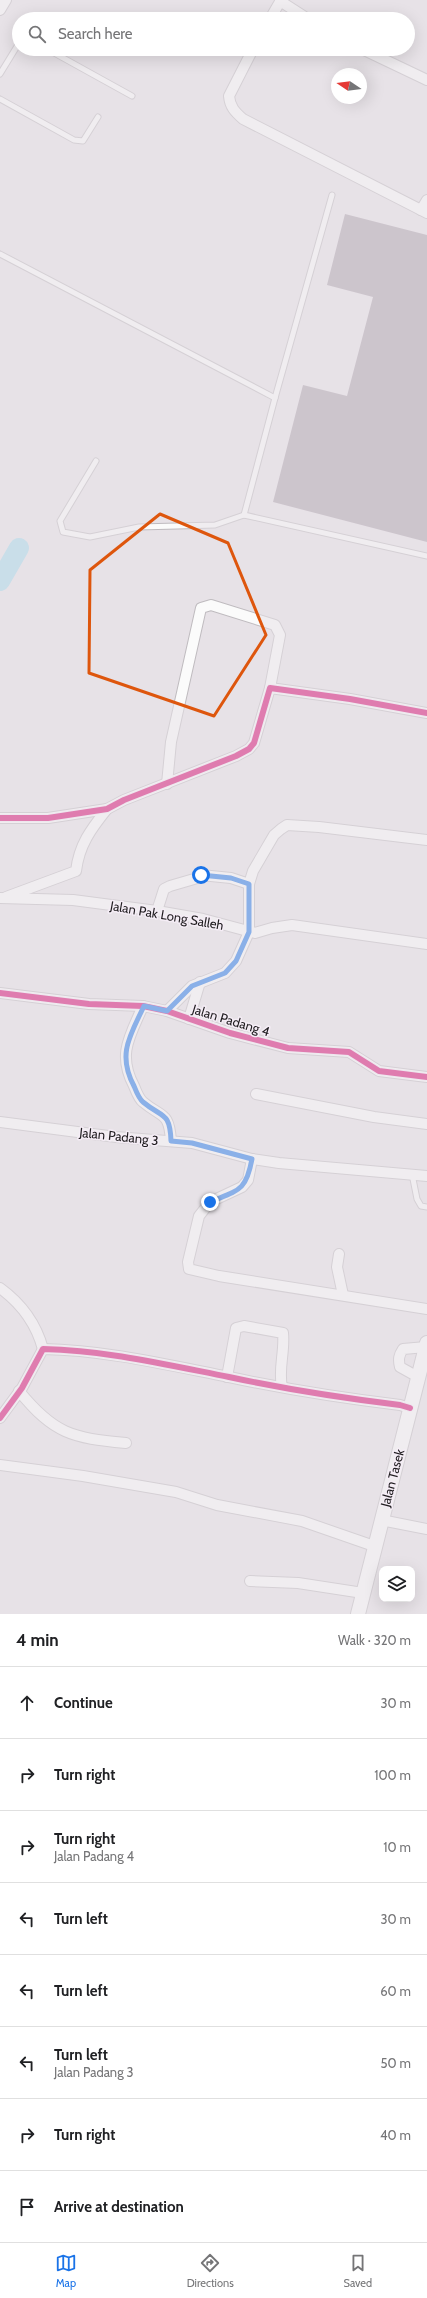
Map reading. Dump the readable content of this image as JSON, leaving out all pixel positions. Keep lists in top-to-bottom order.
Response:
{
  "streets": {
    "main road": ["Jalan Tasek"],
    "street": ["Jalan Pak Long Salleh", "Jalan Padang 4", "Jalan Padang 3"]
  },
  "north": "left",
  "page": {
    "search": "Search here",
    "heading": ["4 min", "Walk · 320 m"],
    "list": [
      ["Continue", "30 m"],
      ["Turn right", "100 m"],
      ["Turn right", "Jalan Padang 4", "10 m"],
      ["Turn left", "30 m"],
      ["Turn left", "60 m"],
      ["Turn left", "Jalan Padang 3", "50 m"],
      ["Turn right", "40 m"],
      "Arrive at destination"
    ],
    "nav": ["Map", "Directions", "Saved"]
  }
}
